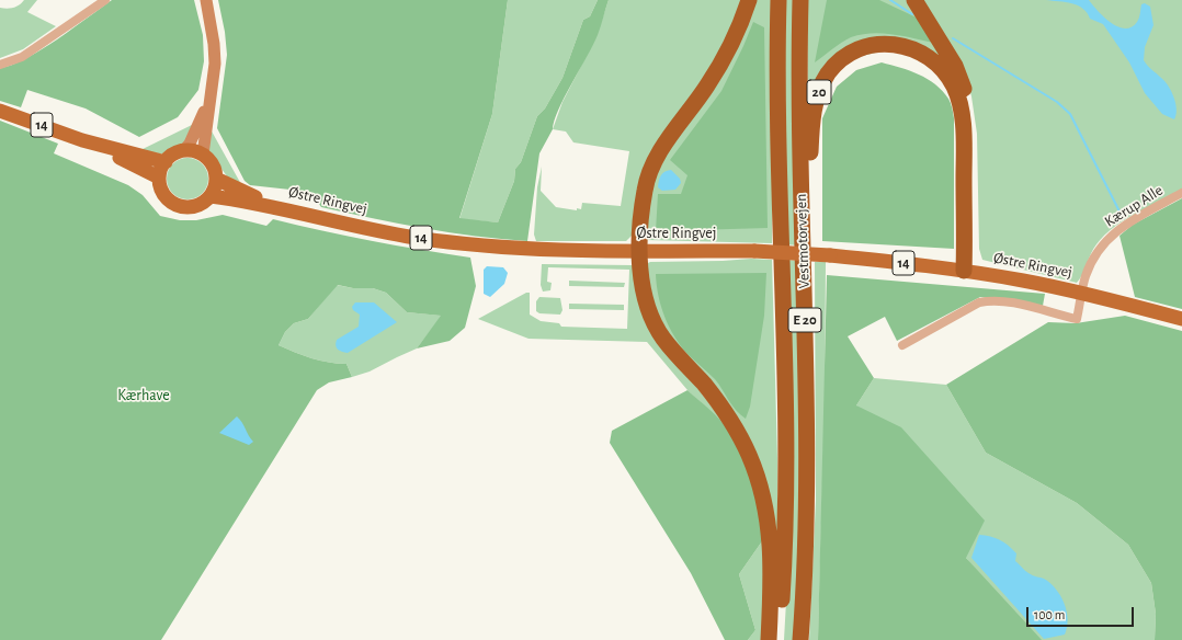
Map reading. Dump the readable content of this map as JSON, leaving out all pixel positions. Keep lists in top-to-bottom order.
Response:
{
  "streets": {
    "highway": ["20", "Vestmotorvejen", "E 20"],
    "main road": ["14", "Østre Ringvej"],
    "street": ["Kærup Alle"]
  },
  "crossings": [
    ["20", "Østre Ringvej"],
    ["20", "Vestmotorvejen"],
    ["14", "Østre Ringvej"],
    ["Østre Ringvej", "Kærup Alle"]
  ],
  "parks": ["Kærhave"],
  "scale_bar": "100 m"
}
